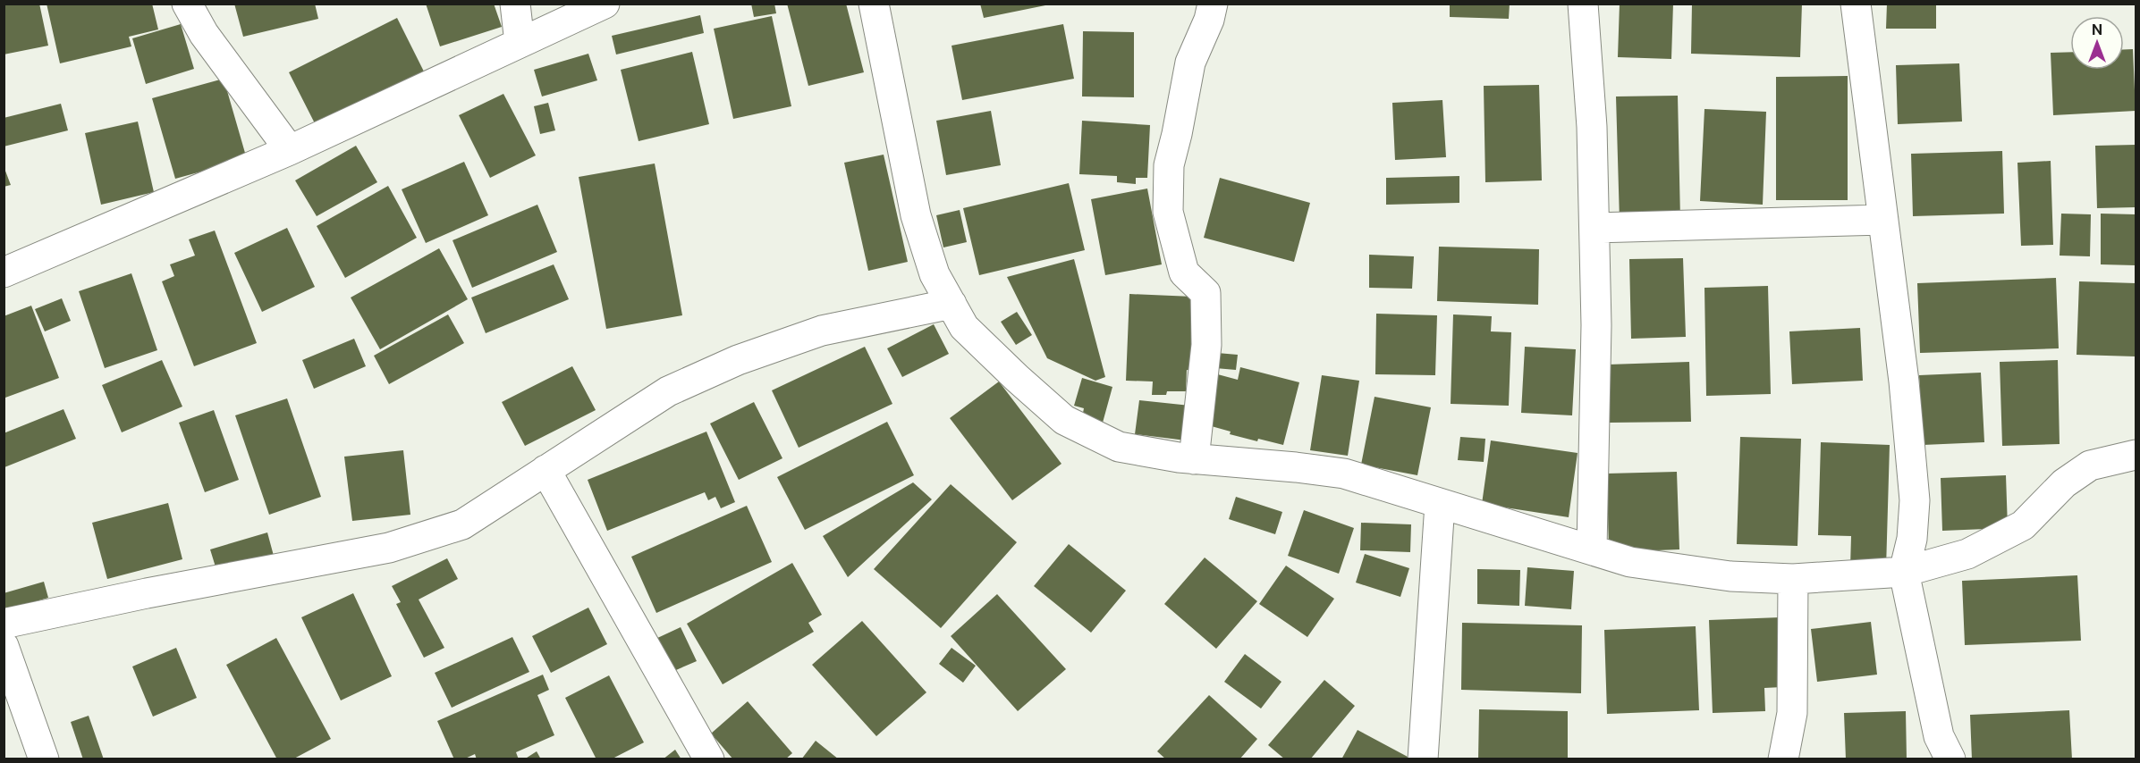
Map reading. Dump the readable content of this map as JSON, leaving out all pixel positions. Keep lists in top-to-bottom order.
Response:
{
  "north": "top"
}
